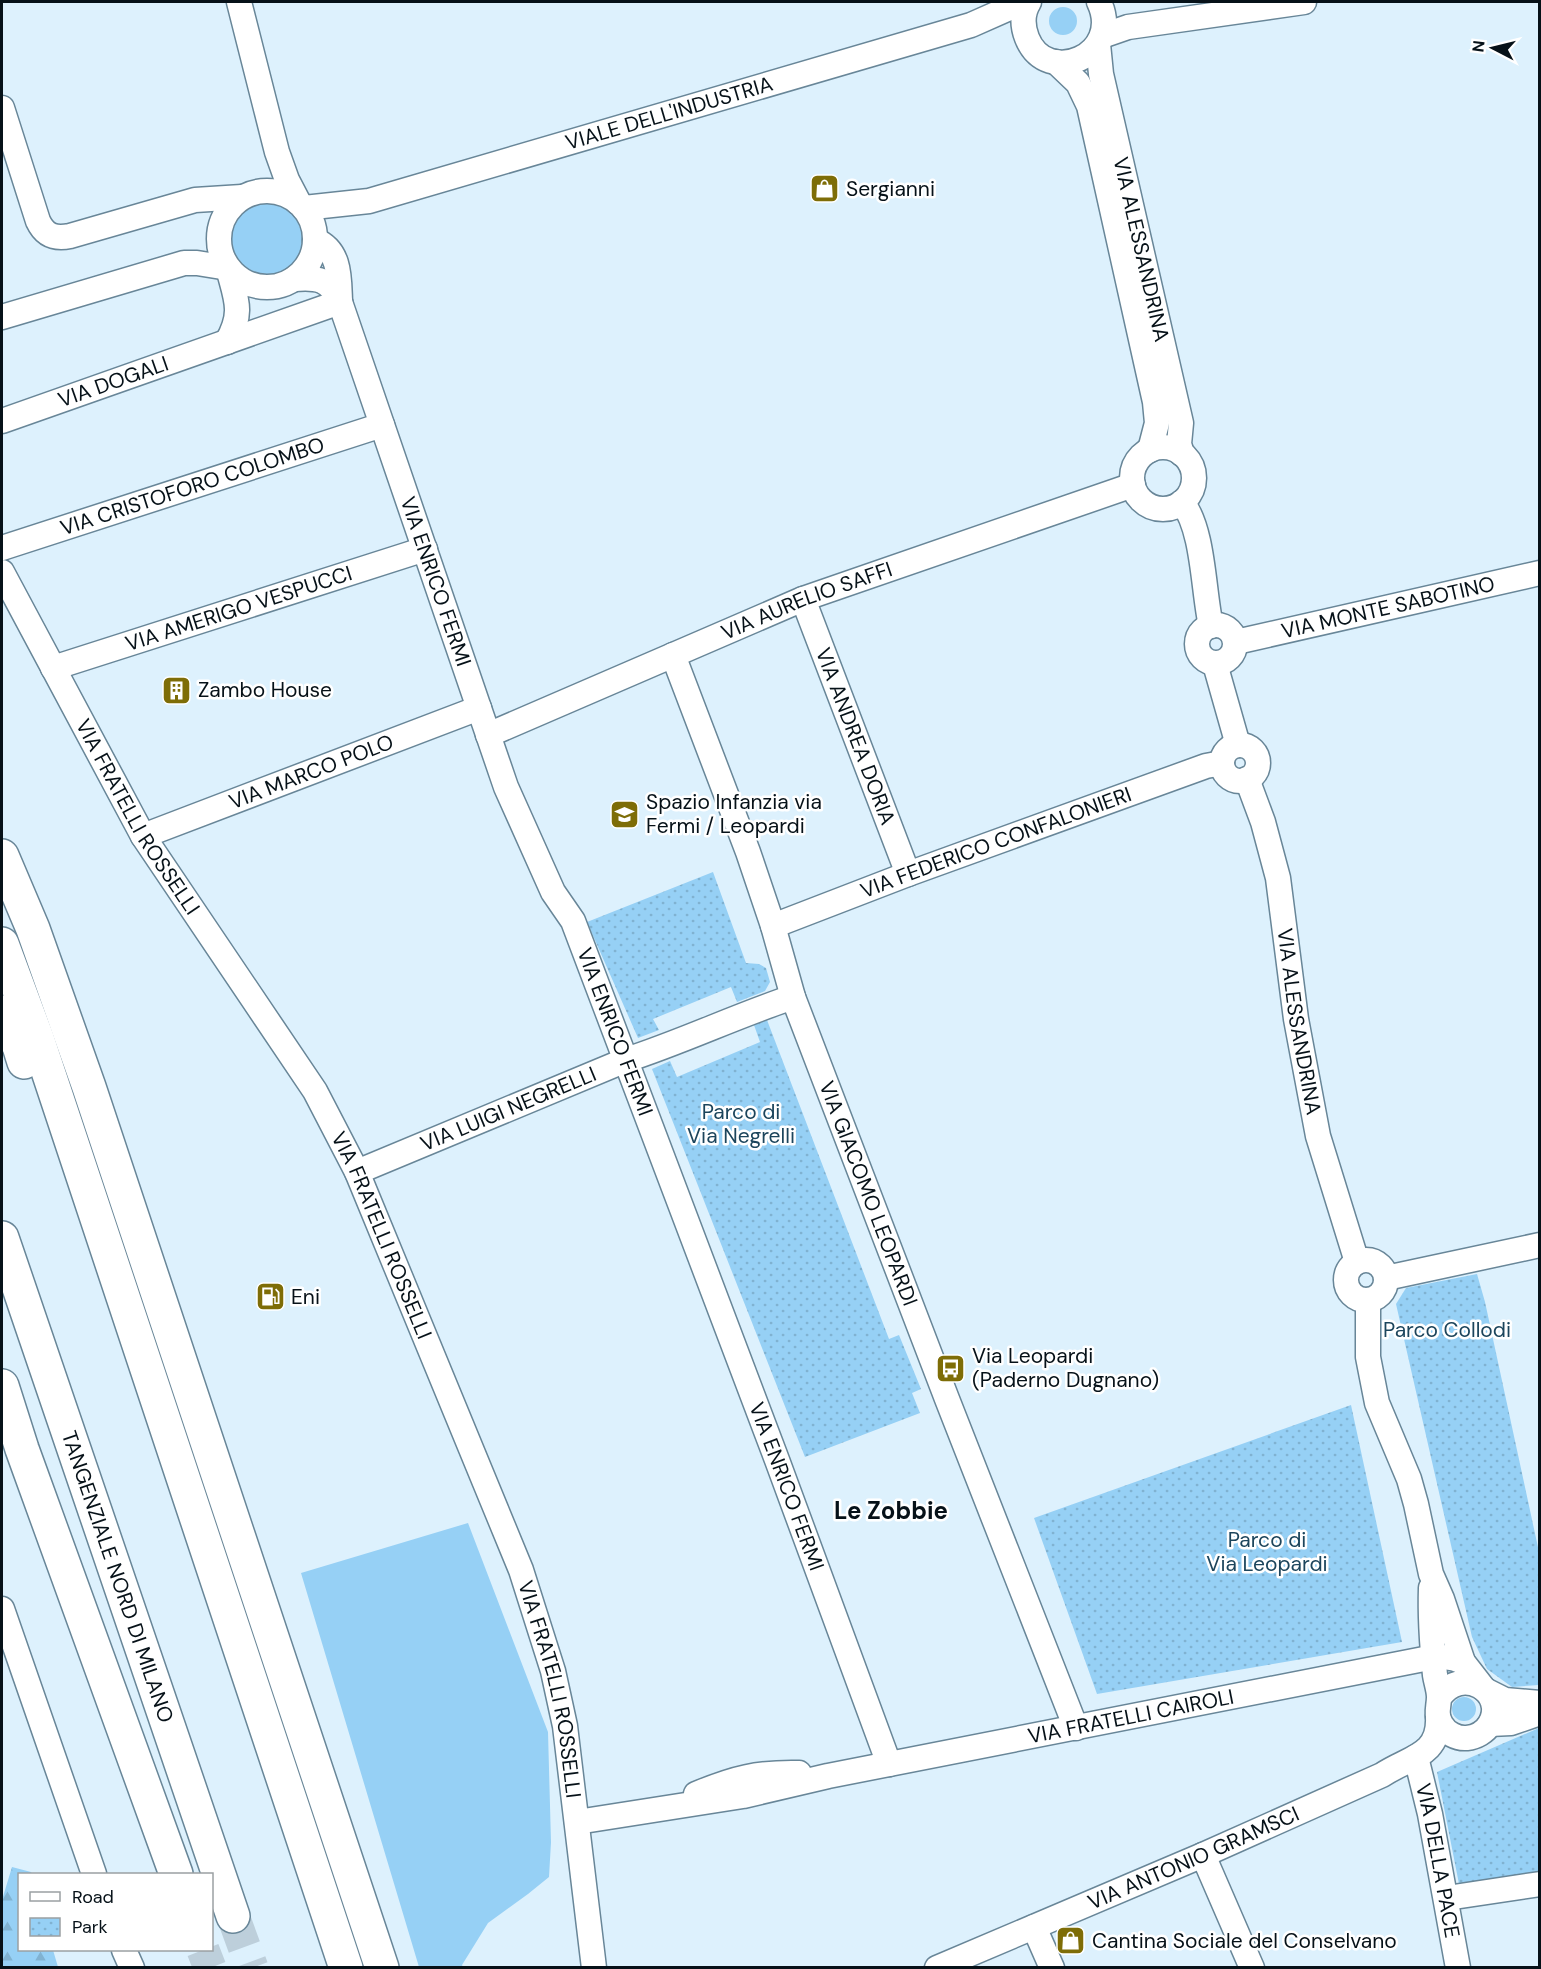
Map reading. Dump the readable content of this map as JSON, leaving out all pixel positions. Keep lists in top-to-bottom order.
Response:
{
  "streets": {
    "highway": ["TANGENZIALE NORD DI MILANO"],
    "street": [
      "VIALE DELL'INDUSTRIA",
      "VIA ALESSANDRINA",
      "VIA DOGALI",
      "VIA CRISTOFORO COLOMBO",
      "VIA ENRICO FERMI",
      "VIA AURELIO SAFFI",
      "VIA MONTE SABOTINO",
      "VIA AMERIGO VESPUCCI",
      "VIA ANDREA DORIA",
      "VIA MARCO POLO",
      "VIA FRATELLI ROSSELLI",
      "VIA FEDERICO CONFALONIERI",
      "VIA LUIGI NEGRELLI",
      "VIA GIACOMO LEOPARDI",
      "VIA FRATELLI CAIROLI",
      "VIA ANTONIO GRAMSCI",
      "VIA DELLA PACE"
    ]
  },
  "crossings": [
    ["VIALE DELL'INDUSTRIA", "VIA ALESSANDRINA"],
    ["VIALE DELL'INDUSTRIA", "VIA ENRICO FERMI"],
    ["VIA ALESSANDRINA", "VIA AURELIO SAFFI"],
    ["VIA ALESSANDRINA", "VIA FEDERICO CONFALONIERI"],
    ["VIA DOGALI", "VIA ENRICO FERMI"],
    ["VIA CRISTOFORO COLOMBO", "VIA ENRICO FERMI"],
    ["VIA ENRICO FERMI", "VIA AURELIO SAFFI"],
    ["VIA ENRICO FERMI", "VIA AMERIGO VESPUCCI"],
    ["VIA ENRICO FERMI", "VIA MARCO POLO"],
    ["VIA ENRICO FERMI", "VIA LUIGI NEGRELLI"],
    ["VIA ENRICO FERMI", "VIA FRATELLI CAIROLI"],
    ["VIA AURELIO SAFFI", "VIA ANDREA DORIA"],
    ["VIA AURELIO SAFFI", "VIA GIACOMO LEOPARDI"],
    ["VIA AMERIGO VESPUCCI", "VIA FRATELLI ROSSELLI"],
    ["VIA ANDREA DORIA", "VIA FEDERICO CONFALONIERI"],
    ["VIA MARCO POLO", "VIA FRATELLI ROSSELLI"],
    ["VIA FRATELLI ROSSELLI", "VIA LUIGI NEGRELLI"],
    ["VIA FRATELLI ROSSELLI", "VIA FRATELLI CAIROLI"],
    ["VIA FEDERICO CONFALONIERI", "VIA GIACOMO LEOPARDI"],
    ["VIA LUIGI NEGRELLI", "VIA GIACOMO LEOPARDI"],
    ["VIA GIACOMO LEOPARDI", "VIA FRATELLI CAIROLI"],
    ["VIA ANTONIO GRAMSCI", "VIA DELLA PACE"]
  ],
  "districts": ["Le Zobbie"],
  "parks": ["Parco di Via Negrelli", "Parco Collodi", "Parco di Via Leopardi"],
  "places": {
    "shop": ["Sergianni", "Cantina Sociale del Conselvano"],
    "building": ["Zambo House"],
    "school or university": ["Spazio Infanzia via Fermi / Leopardi"],
    "fuel station": ["Eni"],
    "bus stop": ["Via Leopardi (Paderno Dugnano)"]
  },
  "legend": ["Road", "Park"],
  "north": "left"
}
